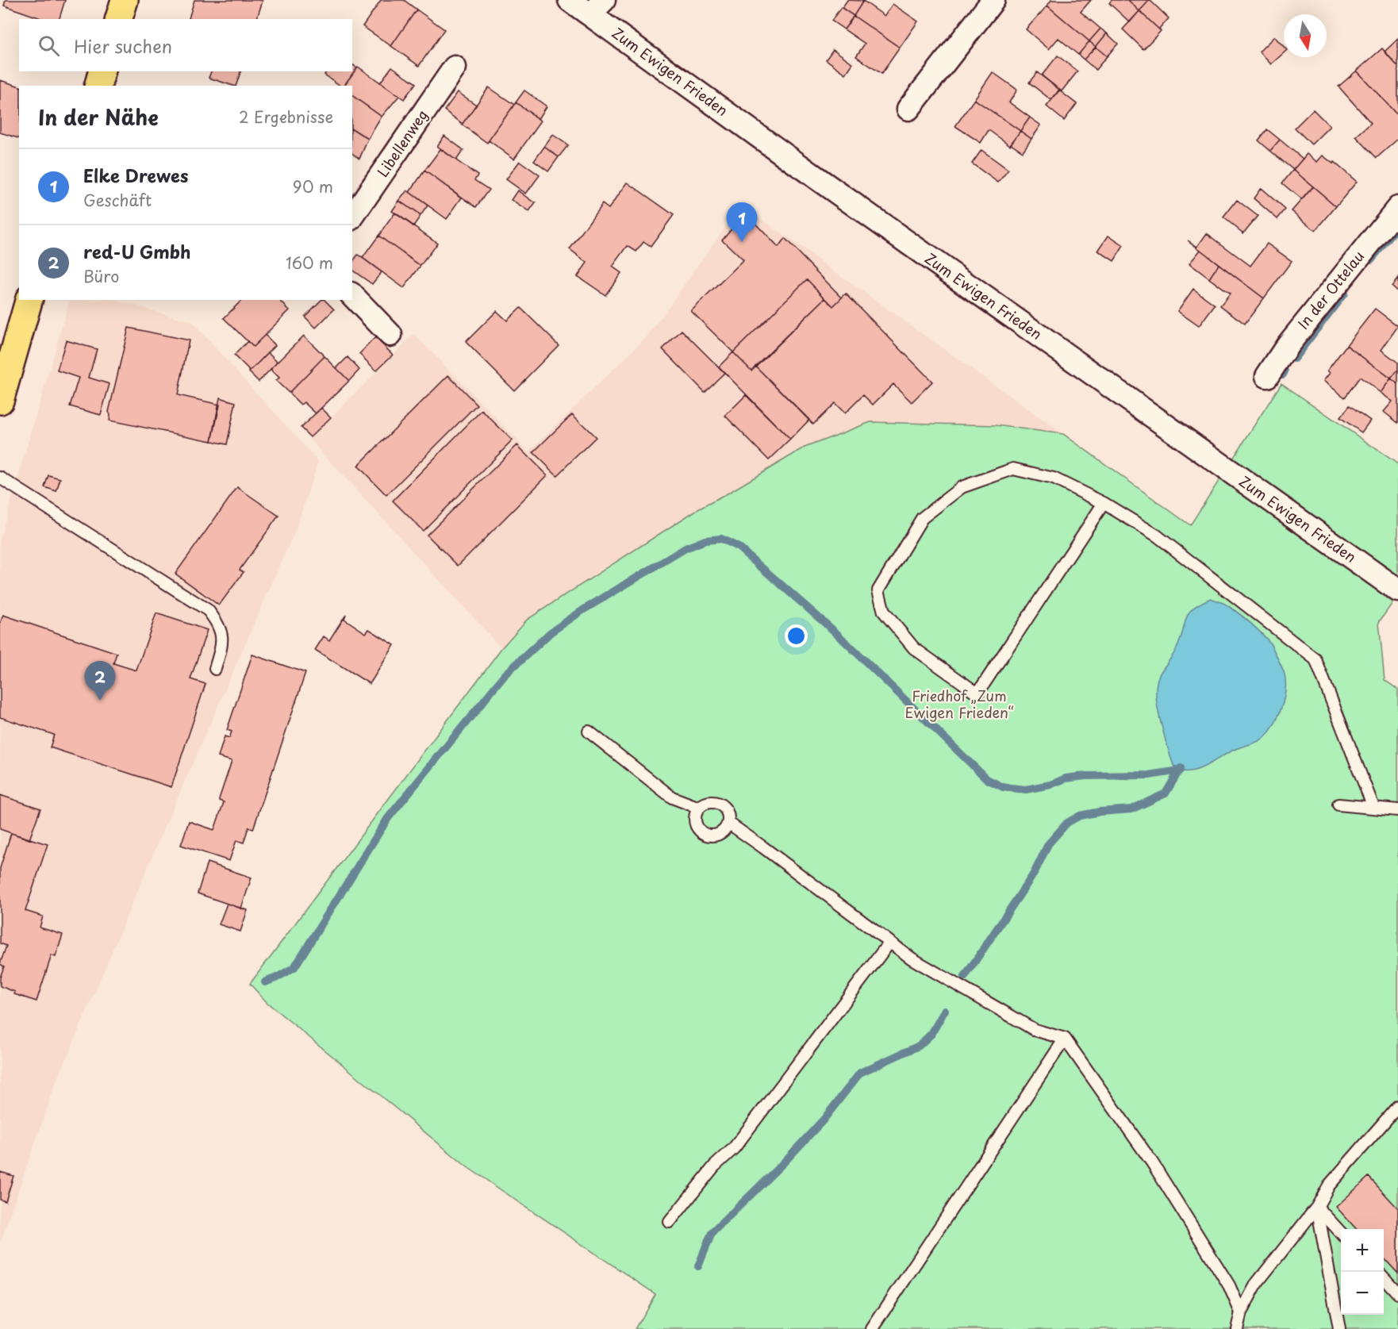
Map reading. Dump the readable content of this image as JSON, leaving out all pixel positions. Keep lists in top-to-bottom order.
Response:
{
  "streets": {
    "street": ["Zum Ewigen Frieden", "Libellenweg", "In der Ottelau"]
  },
  "parks": ["Friedhof „Zum Ewigen Frieden“"],
  "north": "bottom",
  "page": {
    "search": "Hier suchen",
    "heading": ["In der Nähe", "2 Ergebnisse"],
    "list": [
      {
        "mark": "1",
        "name": "Elke Drewes",
        "note": "Geschäft",
        "value": "90 m"
      },
      {
        "mark": "2",
        "name": "red-U Gmbh",
        "note": "Büro",
        "value": "160 m"
      }
    ],
    "pins": ["1", "2"],
    "map_buttons": ["+", "−"]
  }
}
